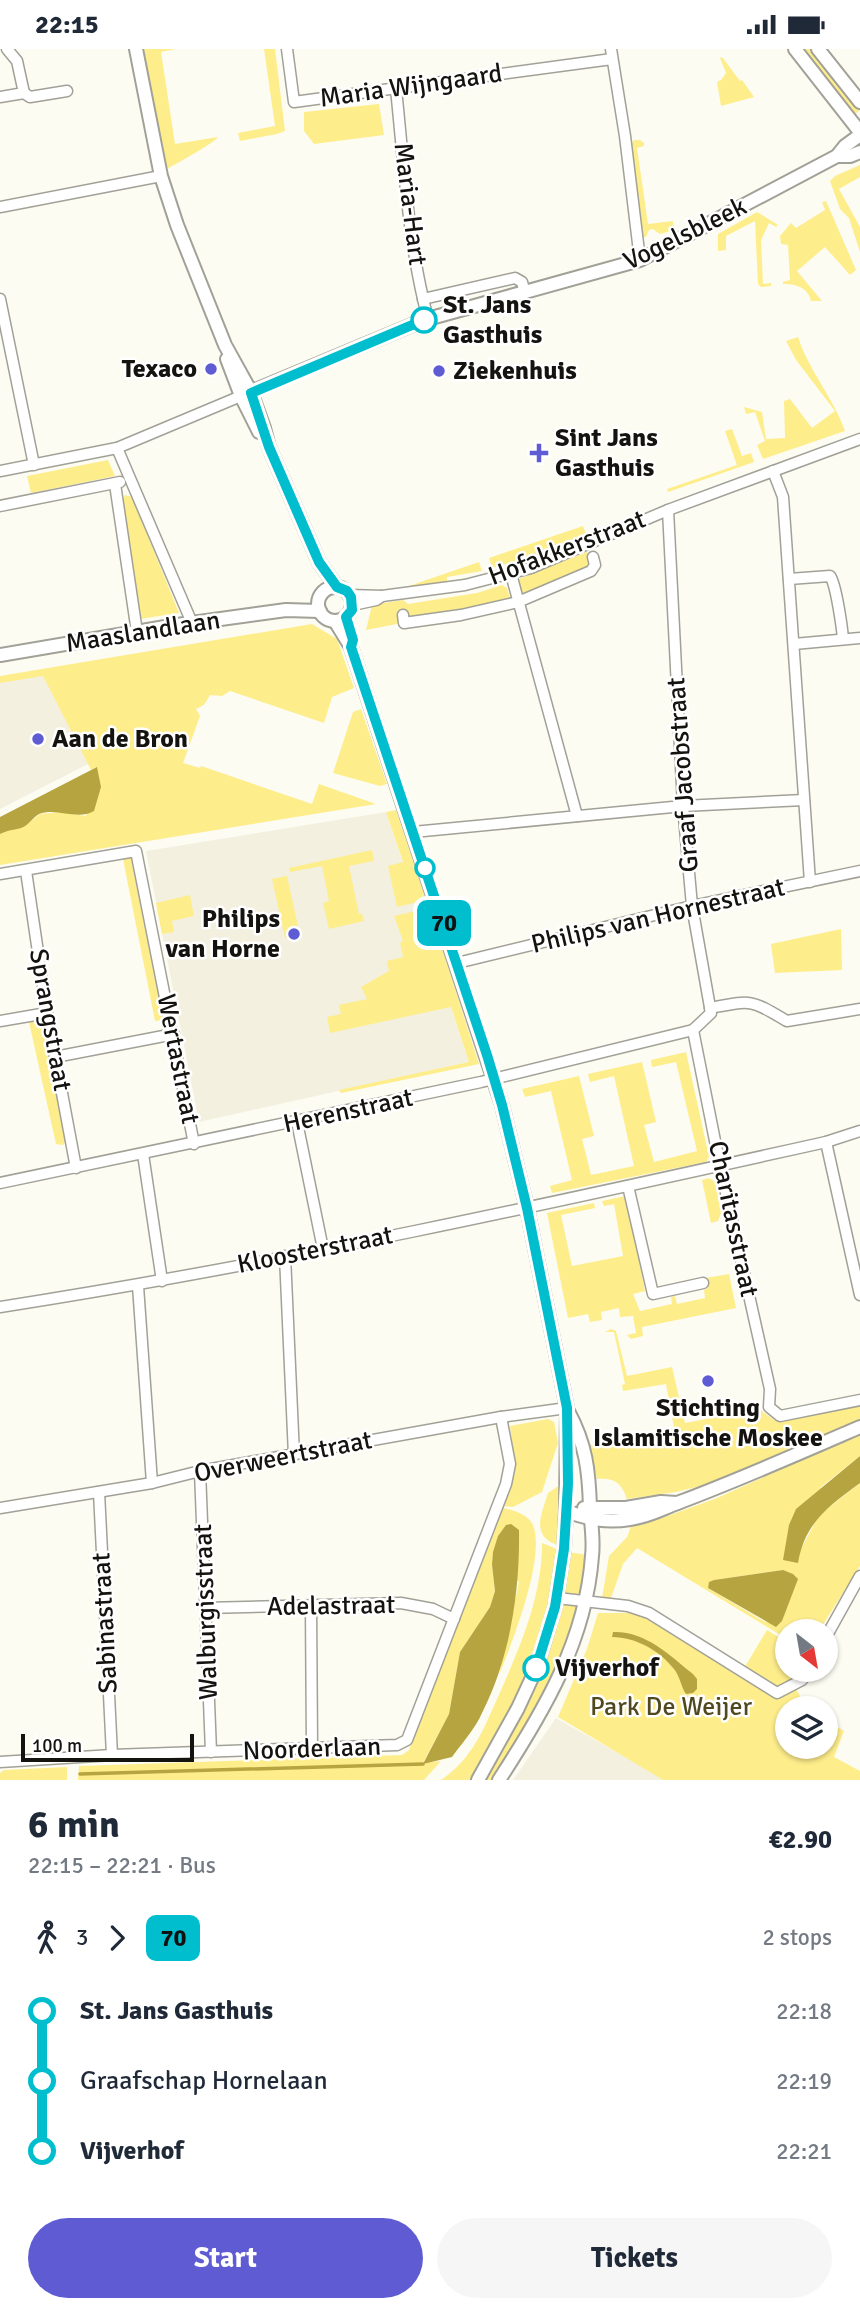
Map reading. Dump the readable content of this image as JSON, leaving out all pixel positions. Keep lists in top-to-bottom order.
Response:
{
  "streets": {
    "street": [
      "Maria Wijngaard",
      "Maria-Hart",
      "Vogelsbleek",
      "Hofakkerstraat",
      "Maaslandlaan",
      "Graaf Jacobstraat",
      "Philips van Hornestraat",
      "Sprangstraat",
      "Wertastraat",
      "Herenstraat",
      "Charitasstraat",
      "Kloosterstraat",
      "Overweertstraat",
      "Adelastraat",
      "Walburgisstraat",
      "Sabinastraat",
      "Noorderlaan"
    ]
  },
  "crossings": [
    ["Maria Wijngaard", "Maria-Hart"],
    ["Maria-Hart", "Vogelsbleek"],
    ["Hofakkerstraat", "Graaf Jacobstraat"],
    ["Graaf Jacobstraat", "Philips van Hornestraat"],
    ["Sprangstraat", "Wertastraat"],
    ["Sprangstraat", "Herenstraat"],
    ["Wertastraat", "Herenstraat"],
    ["Herenstraat", "Charitasstraat"],
    ["Charitasstraat", "Kloosterstraat"],
    ["Overweertstraat", "Walburgisstraat"],
    ["Overweertstraat", "Sabinastraat"],
    ["Overweertstraat", "Noorderlaan"],
    ["Adelastraat", "Walburgisstraat"],
    ["Adelastraat", "Noorderlaan"],
    ["Walburgisstraat", "Noorderlaan"],
    ["Sabinastraat", "Noorderlaan"]
  ],
  "parks": ["Park De Weijer"],
  "places": {
    "other": [
      "St. Jans Gasthuis",
      "Texaco",
      "Ziekenhuis",
      "Aan de Bron",
      "Philips van Horne",
      "Stichting Islamitische Moskee",
      "Vijverhof"
    ],
    "health": ["Sint Jans Gasthuis"]
  },
  "lines": ["bus line 70"],
  "scale_bar": "100 m",
  "north": "bottom right",
  "page": {
    "status": "22:15",
    "on_map": "70",
    "scale": "100 m",
    "heading": ["6 min", "22:15 – 22:21 · Bus", "€2.90"],
    "legs": ["3", "70", "2 stops"],
    "list": [
      {
        "name": "St. Jans Gasthuis",
        "value": "22:18"
      },
      {
        "name": "Graafschap Hornelaan",
        "value": "22:19"
      },
      {
        "name": "Vijverhof",
        "value": "22:21"
      }
    ],
    "buttons": ["Start", "Tickets"]
  }
}
